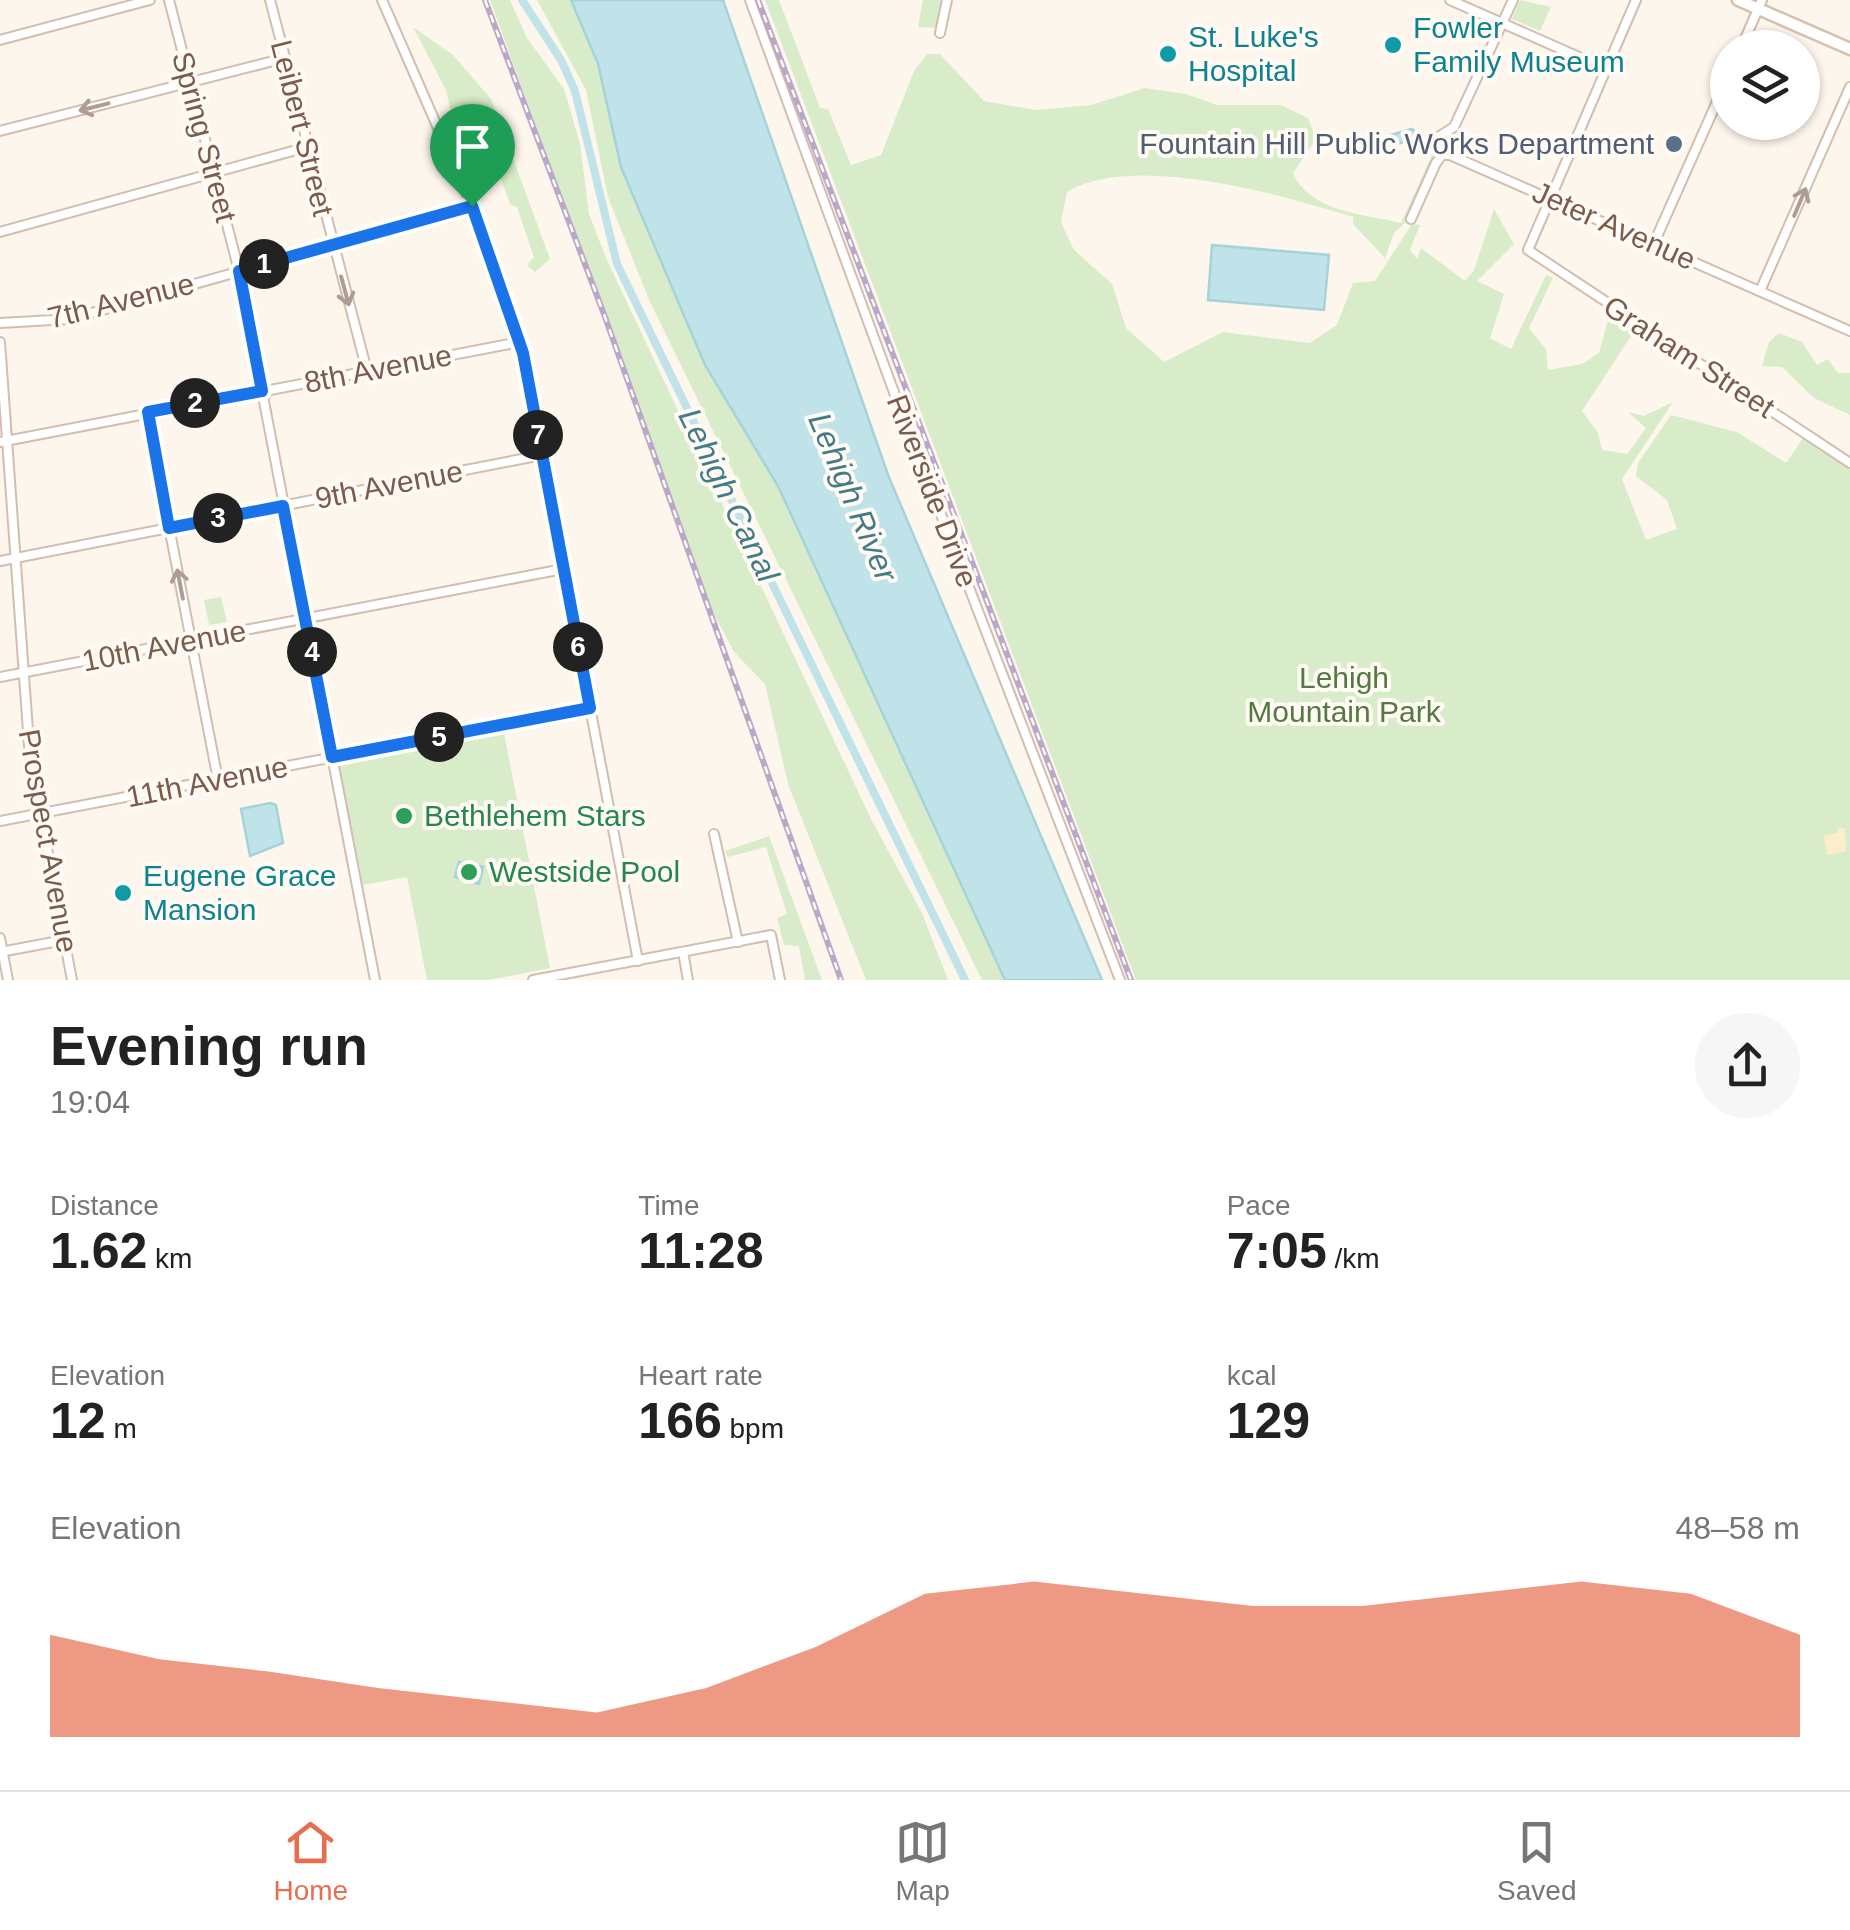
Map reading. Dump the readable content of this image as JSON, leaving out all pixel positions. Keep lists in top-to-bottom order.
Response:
{
  "streets": {
    "street": [
      "Leibert Street",
      "Spring Street",
      "Jeter Avenue",
      "7th Avenue",
      "Graham Street",
      "8th Avenue",
      "9th Avenue",
      "Riverside Drive",
      "10th Avenue",
      "11th Avenue",
      "Prospect Avenue"
    ]
  },
  "crossings": [
    ["Leibert Street", "7th Avenue"],
    ["Leibert Street", "8th Avenue"],
    ["Spring Street", "7th Avenue"],
    ["Spring Street", "8th Avenue"],
    ["Spring Street", "9th Avenue"],
    ["Spring Street", "10th Avenue"],
    ["Spring Street", "11th Avenue"],
    ["Jeter Avenue", "Graham Street"],
    ["8th Avenue", "Prospect Avenue"],
    ["9th Avenue", "Prospect Avenue"],
    ["10th Avenue", "Prospect Avenue"],
    ["11th Avenue", "Prospect Avenue"]
  ],
  "water": ["Lehigh Canal", "Lehigh River"],
  "parks": ["Lehigh Mountain Park"],
  "places": [
    "Fowler Family Museum",
    "St. Luke's Hospital",
    "Fountain Hill Public Works Department",
    "Bethlehem Stars",
    "Westside Pool",
    "Eugene Grace Mansion"
  ],
  "page": {
    "pins": [
      "1",
      "2",
      "7",
      "3",
      "6",
      "4",
      "5"
    ],
    "heading": ["Evening run", "19:04"],
    "stats": [
      ["Distance", "1.62 km"],
      ["Time", "11:28"],
      ["Pace", "7:05 /km"],
      ["Elevation", "12 m"],
      ["Heart rate", "166 bpm"],
      ["kcal", "129"]
    ],
    "chart": ["Elevation", "48–58 m"],
    "tabs": ["Home", "Map", "Saved"]
  }
}
